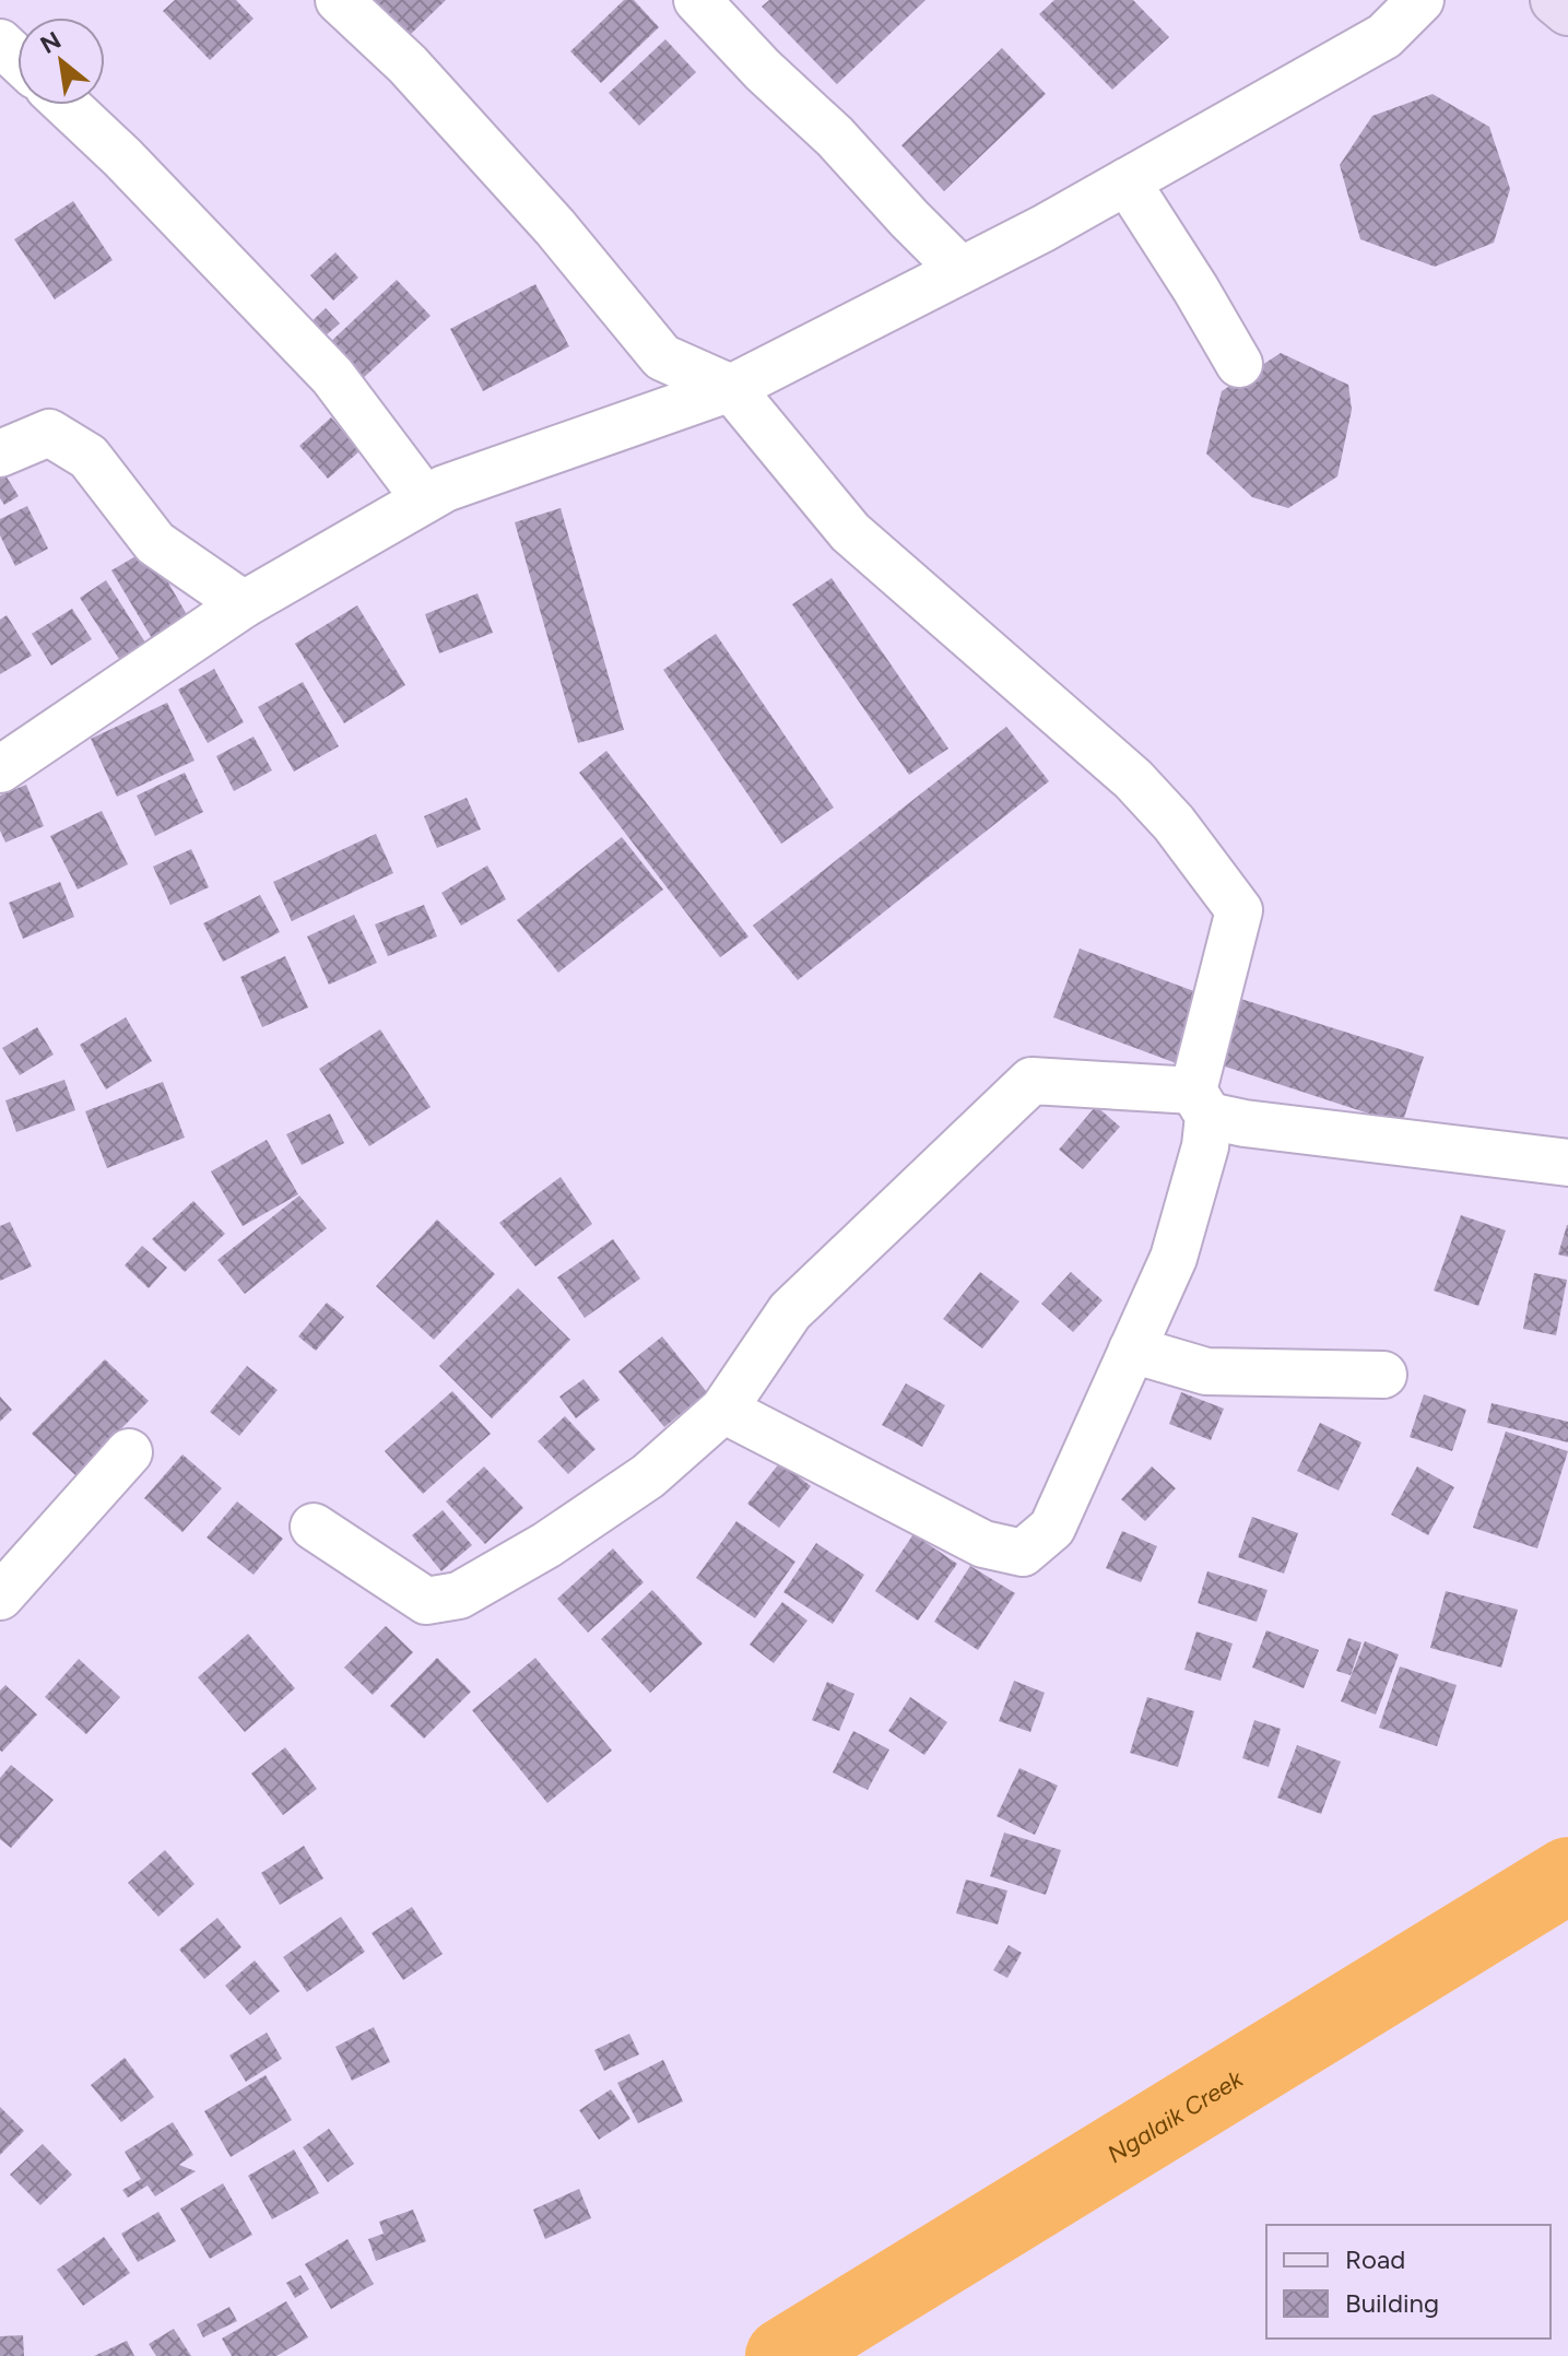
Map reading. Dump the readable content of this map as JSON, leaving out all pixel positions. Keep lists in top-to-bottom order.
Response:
{
  "water": ["Ngalaik Creek"],
  "legend": ["Road", "Building"],
  "north": "top left"
}
